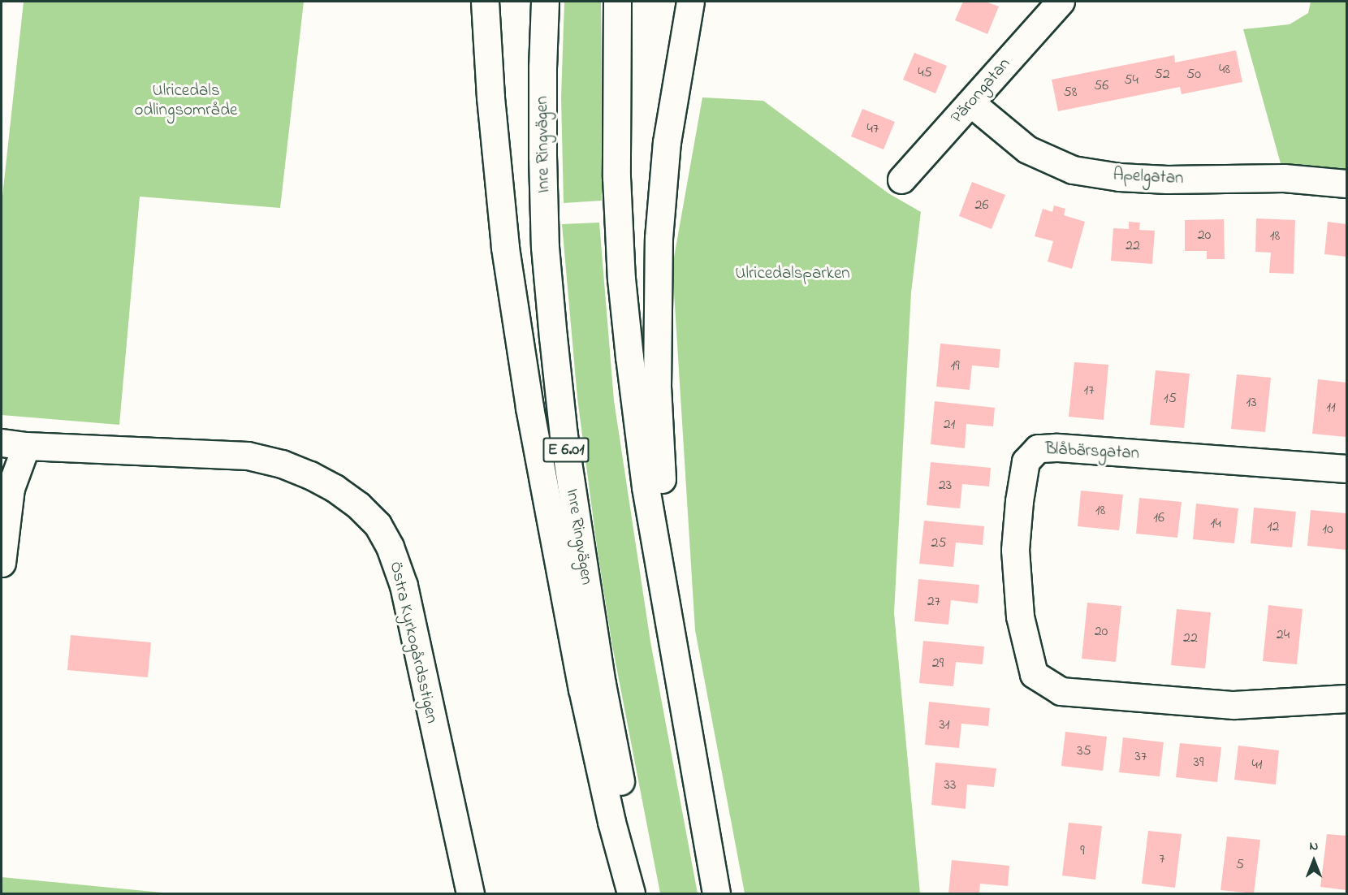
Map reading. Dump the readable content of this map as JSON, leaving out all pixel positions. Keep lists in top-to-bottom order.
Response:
{
  "streets": {
    "main road": [
      "Pärongatan",
      "Inre Ringvägen",
      "Apelgatan",
      "E 6.01",
      "Blåbärsgatan",
      "Östra Kyrkogårdsstigen"
    ]
  },
  "crossings": [
    ["Pärongatan", "Apelgatan"]
  ],
  "parks": ["Ulricedals odlingsområde", "Ulricedalsparken"],
  "house_numbers": [
    "48",
    "45",
    "52",
    "50",
    "54",
    "56",
    "58",
    "47",
    "26",
    "20",
    "18",
    "22",
    "19",
    "17",
    "15",
    "13",
    "11",
    "21",
    "23",
    "18",
    "16",
    "14",
    "12",
    "10",
    "25",
    "27",
    "20",
    "24",
    "22",
    "29",
    "31",
    "35",
    "37",
    "39",
    "41",
    "33",
    "9",
    "7",
    "5"
  ],
  "north": "top"
}
